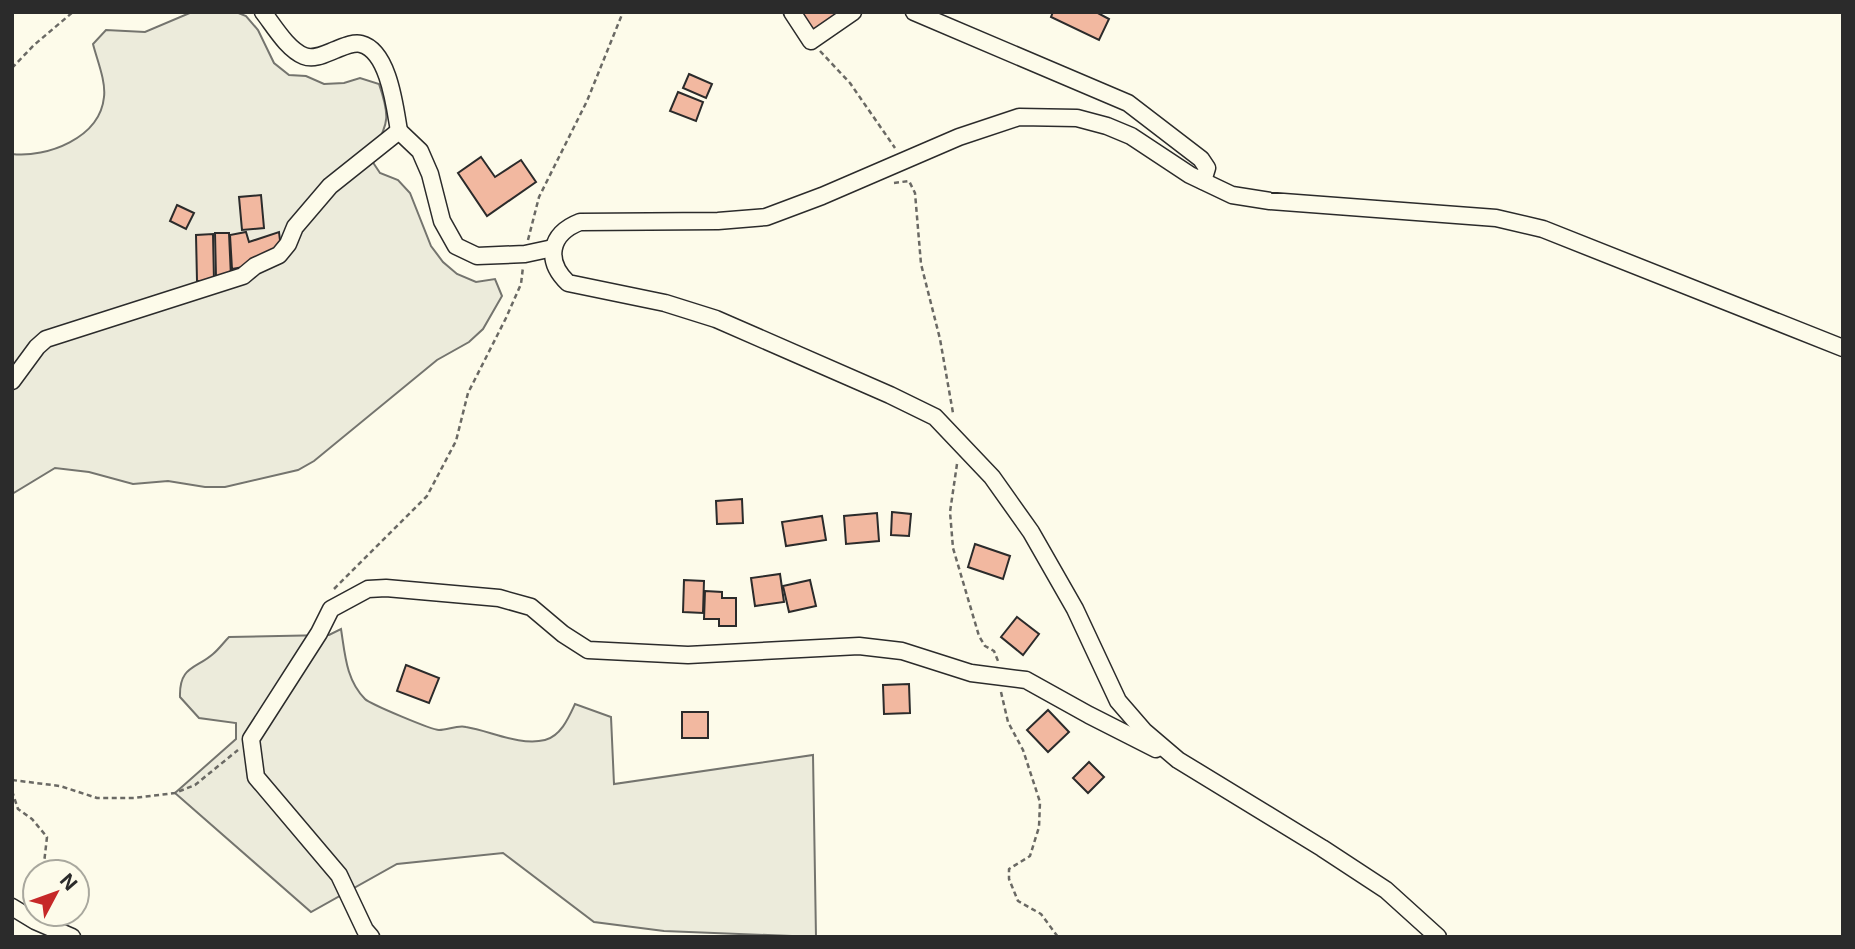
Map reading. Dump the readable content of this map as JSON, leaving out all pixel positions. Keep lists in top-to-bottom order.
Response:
{
  "north": "top right"
}
